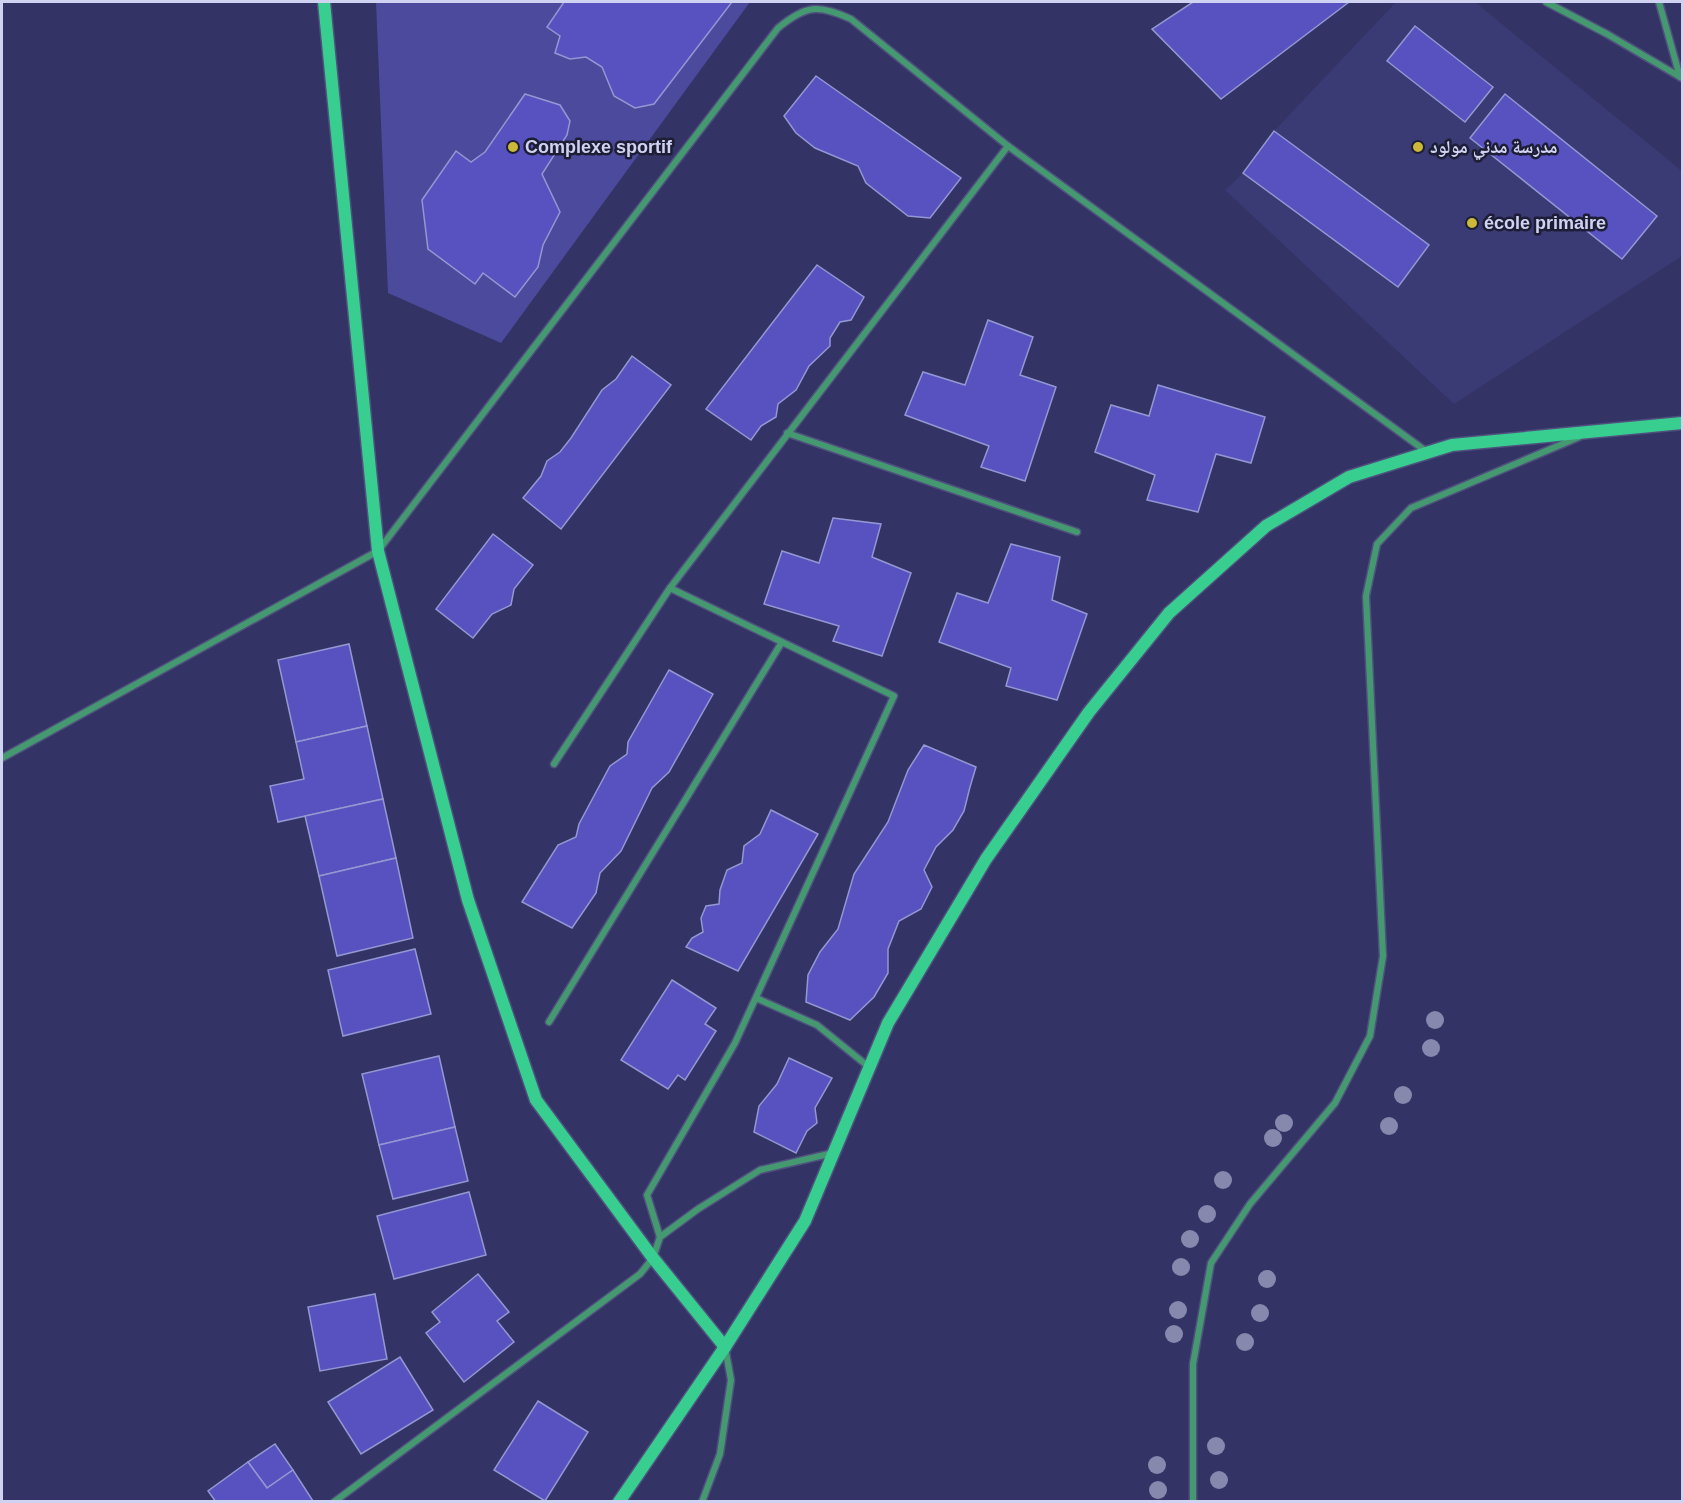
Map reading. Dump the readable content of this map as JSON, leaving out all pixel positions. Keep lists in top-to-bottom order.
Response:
{
  "places": ["Complexe sportif", "مدرسة مدني مولود", "école primaire"]
}
